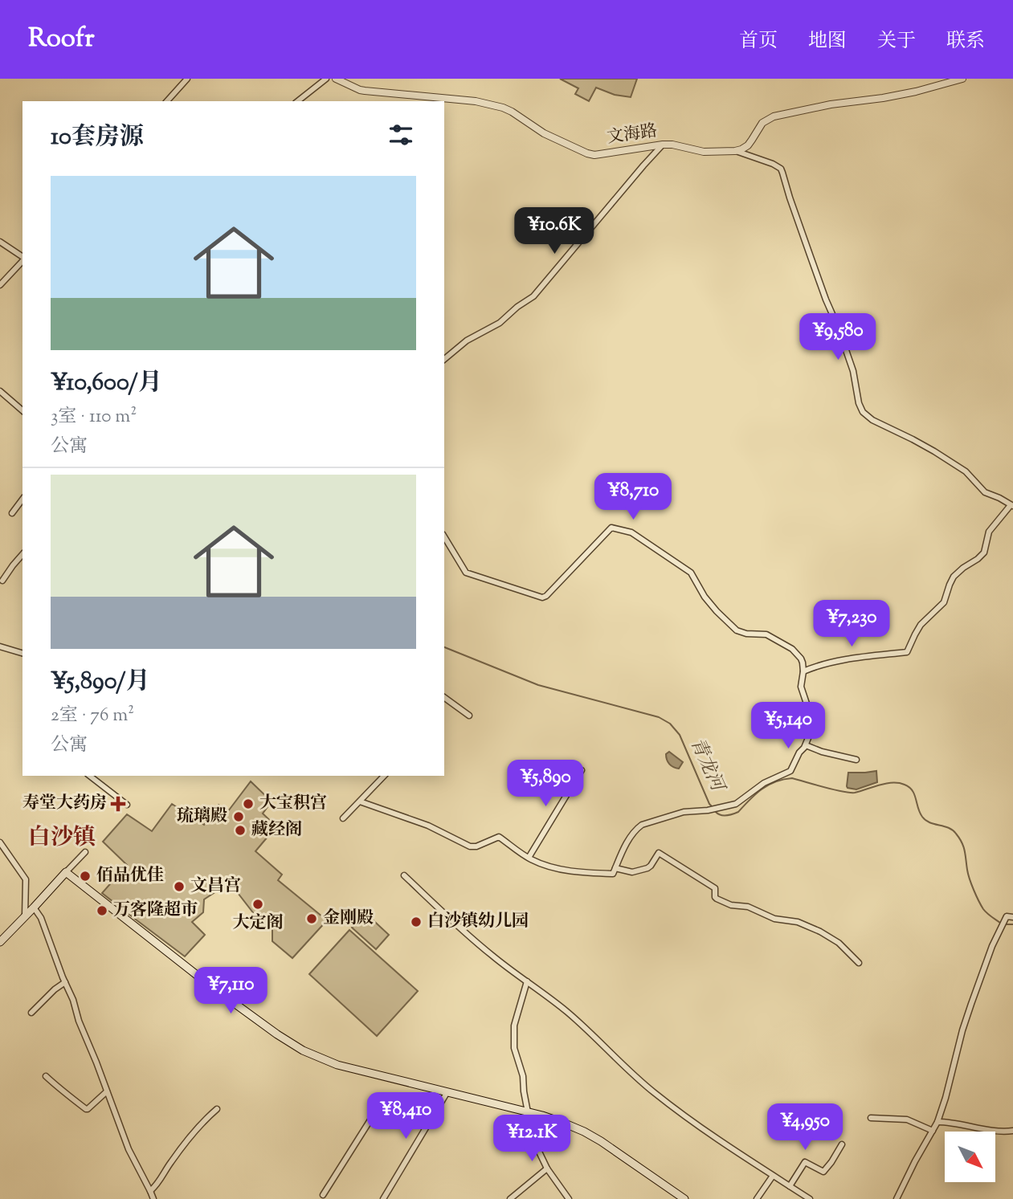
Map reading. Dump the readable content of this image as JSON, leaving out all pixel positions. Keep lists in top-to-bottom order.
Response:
{
  "streets": {
    "street": ["文海路"]
  },
  "districts": ["白沙镇"],
  "water": ["青龙河"],
  "places": {
    "health": ["寿堂大药房"],
    "other": [
      "大宝积宫",
      "琉璃殿",
      "藏经阁",
      "佰品优佳",
      "文昌宫",
      "大定阁",
      "万客隆超市",
      "金刚殿",
      "白沙镇幼儿园"
    ]
  },
  "north": "bottom right",
  "page": {
    "header": "Roofr",
    "nav": [
      "首页",
      "地图",
      "关于",
      "联系"
    ],
    "heading": "10套房源",
    "list": [
      {
        "name": "¥10,600/月",
        "note": "3室 · 110 m² · 公寓"
      },
      {
        "name": "¥5,890/月",
        "note": "2室 · 76 m² · 公寓"
      }
    ],
    "price": [
      "¥10.6K",
      "¥9,580",
      "¥8,710",
      "¥7,230",
      "¥5,140",
      "¥5,890",
      "¥7,110",
      "¥8,410",
      "¥4,950",
      "¥12.1K"
    ]
  }
}
